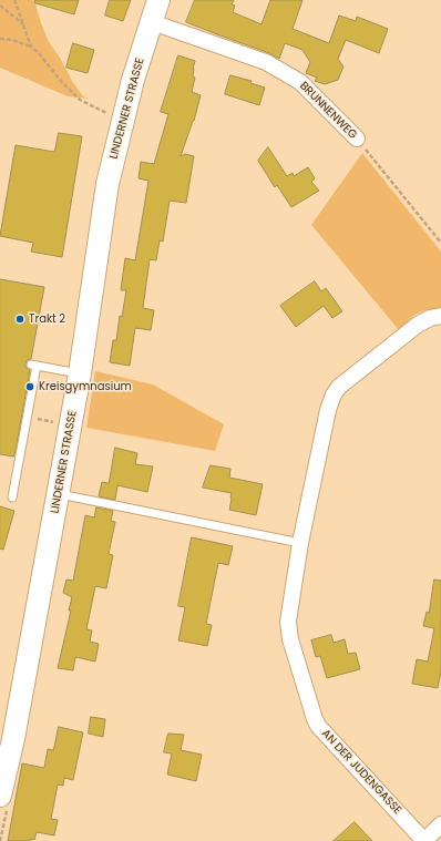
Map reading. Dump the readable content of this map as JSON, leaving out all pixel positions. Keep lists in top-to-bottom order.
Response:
{
  "streets": {
    "main road": ["LINDERNER STRASSE"],
    "street": ["BRUNNENWEG", "AN DER JUDENGASSE"]
  },
  "crossings": [
    ["LINDERNER STRASSE", "BRUNNENWEG"]
  ],
  "places": ["Trakt 2", "Kreisgymnasium"]
}
